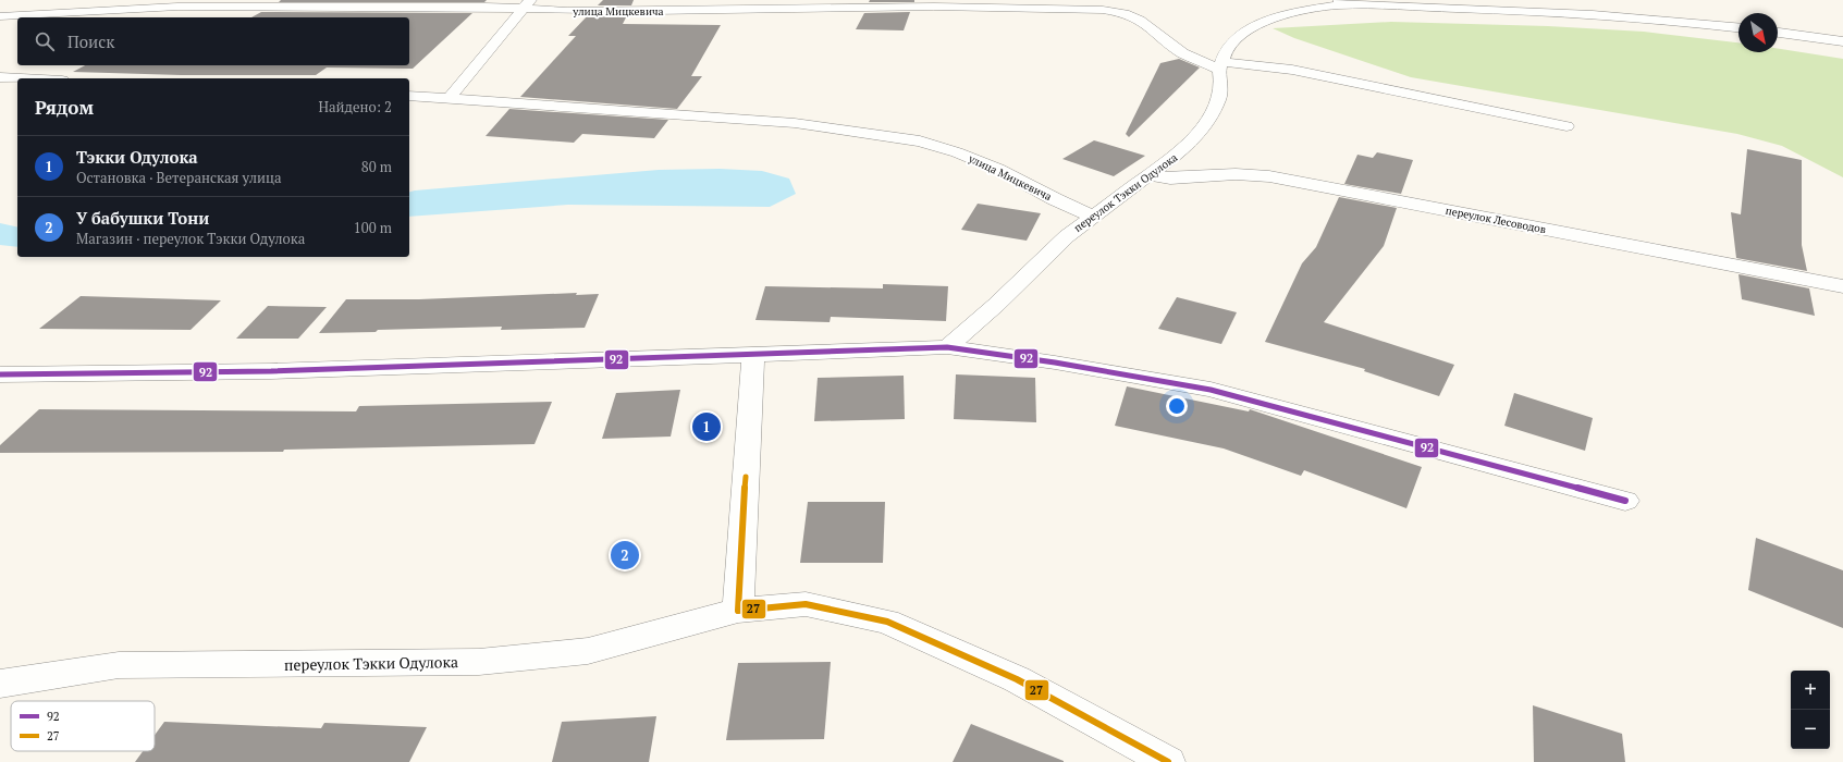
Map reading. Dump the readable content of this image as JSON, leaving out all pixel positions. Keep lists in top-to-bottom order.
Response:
{
  "streets": {
    "street": ["улица Мицкевича", "переулок Тэкки Одулока", "переулок Лесоводов"]
  },
  "crossings": [
    ["улица Мицкевича", "переулок Тэкки Одулока"],
    ["переулок Тэкки Одулока", "переулок Лесоводов"]
  ],
  "lines": ["transit line 92", "transit line 27"],
  "legend": ["92", "27"],
  "north": "bottom right",
  "page": {
    "search": "Поиск",
    "heading": ["Рядом", "Найдено: 2"],
    "list": [
      {
        "mark": "1",
        "name": "Тэкки Одулока",
        "note": "Остановка · Ветеранская улица",
        "value": "80 m"
      },
      {
        "mark": "2",
        "name": "У бабушки Тони",
        "note": "Магазин · переулок Тэкки Одулока",
        "value": "100 m"
      }
    ],
    "pins": ["1", "2"],
    "map_buttons": ["+", "−"]
  }
}
